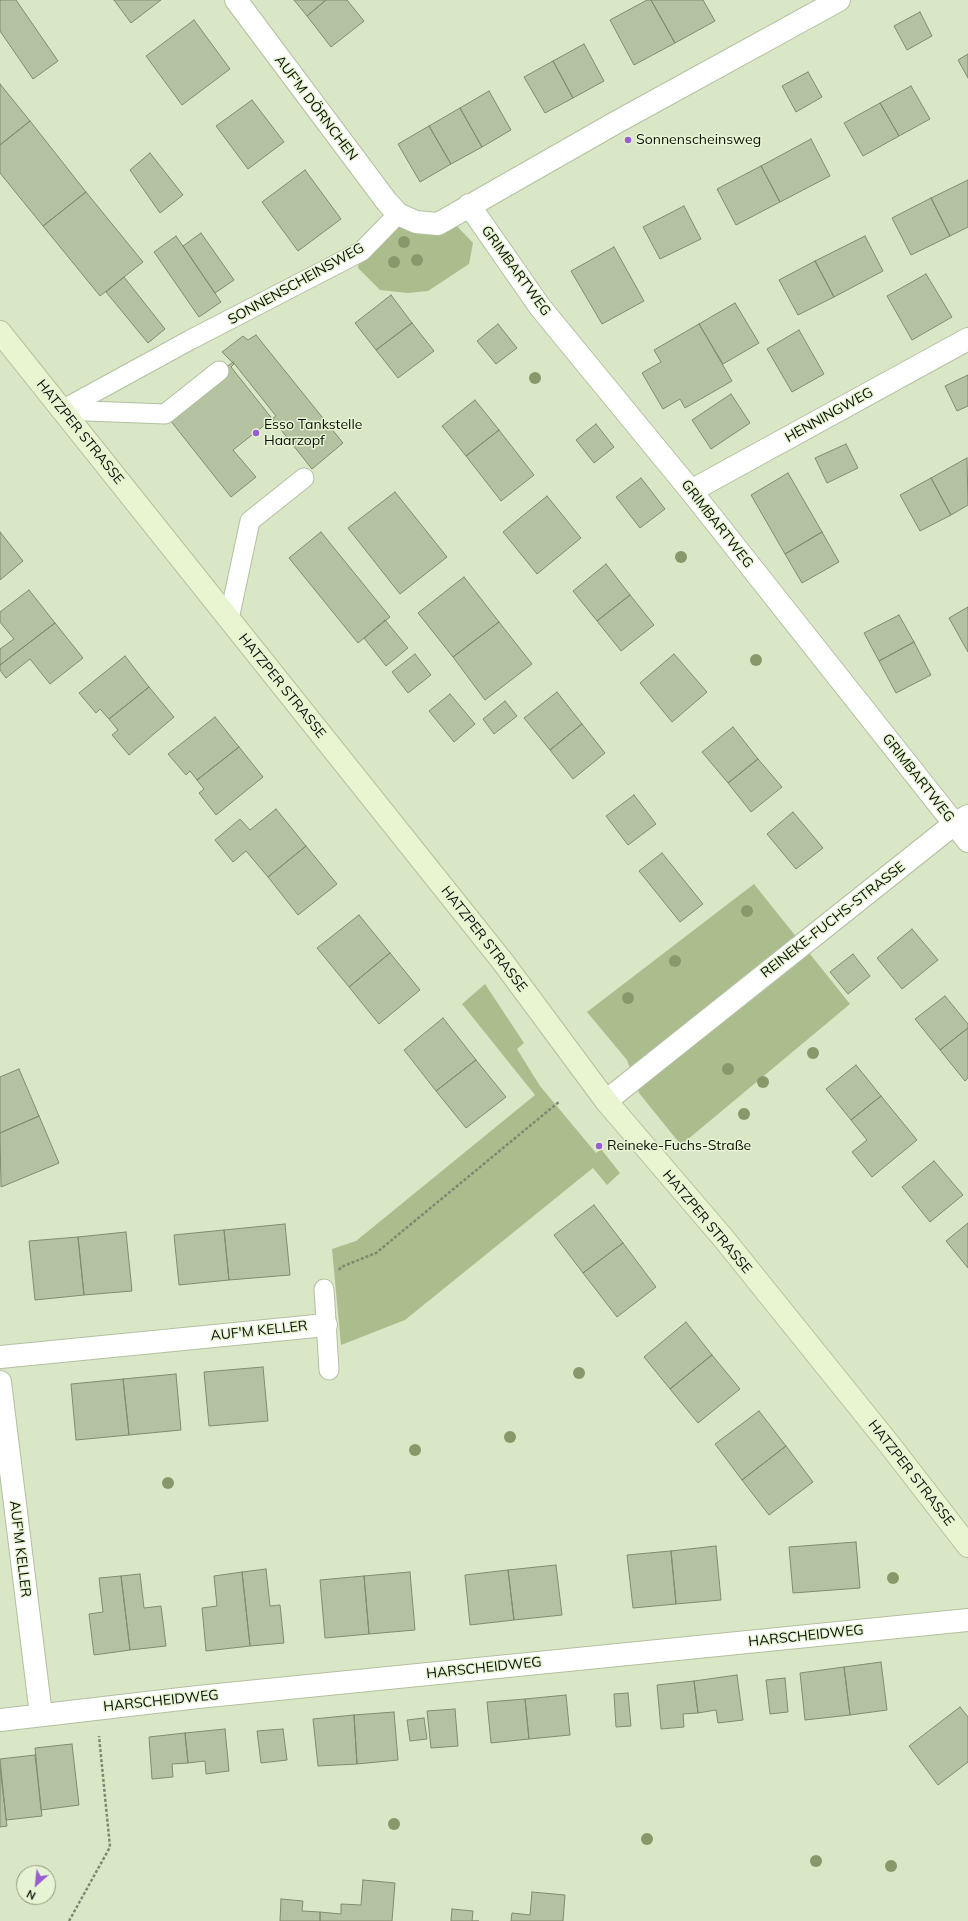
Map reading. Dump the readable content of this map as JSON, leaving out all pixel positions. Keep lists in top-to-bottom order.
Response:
{
  "streets": {
    "main road": ["HATZPER STRASSE"],
    "street": [
      "AUF'M DÖRNCHEN",
      "GRIMBARTWEG",
      "HENNINGWEG",
      "REINEKE-FUCHS-STRASSE",
      "AUF'M KELLER",
      "HARSCHEIDWEG"
    ],
    "lane": ["SONNENSCHEINSWEG"]
  },
  "crossings": [
    ["AUF'M DÖRNCHEN", "SONNENSCHEINSWEG"],
    ["GRIMBARTWEG", "HENNINGWEG"],
    ["GRIMBARTWEG", "REINEKE-FUCHS-STRASSE"],
    ["SONNENSCHEINSWEG", "HATZPER STRASSE"],
    ["HATZPER STRASSE", "REINEKE-FUCHS-STRASSE"],
    ["AUF'M KELLER", "HARSCHEIDWEG"]
  ],
  "places": ["Sonnenscheinsweg", "Esso Tankstelle Haarzopf", "Reineke-Fuchs-Straße"],
  "north": "bottom left"
}
